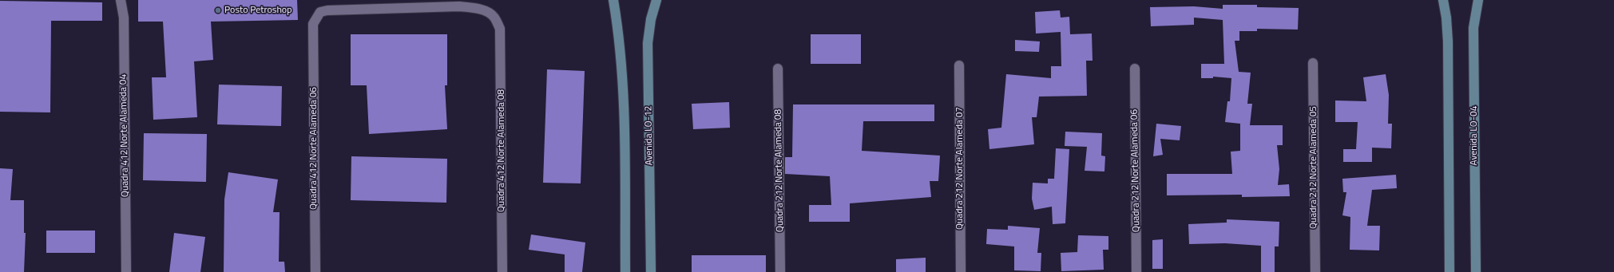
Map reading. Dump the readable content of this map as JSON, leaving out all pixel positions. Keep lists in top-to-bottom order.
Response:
{
  "streets": {
    "street": [
      "Quadra 412 Norte Alameda 04",
      "Avenida LO-12",
      "Avenida LO-04",
      "Quadra 412 Norte Alameda 06",
      "Quadra 412 Norte Alameda 08",
      "Quadra 212 Norte Alameda 05",
      "Quadra 212 Norte Alameda 07",
      "Quadra 212 Norte Alameda 08",
      "Quadra 212 Norte Alameda 06"
    ]
  },
  "crossings": [
    ["Quadra 412 Norte Alameda 06", "Quadra 412 Norte Alameda 08"]
  ],
  "places": ["Posto Petroshop"]
}
